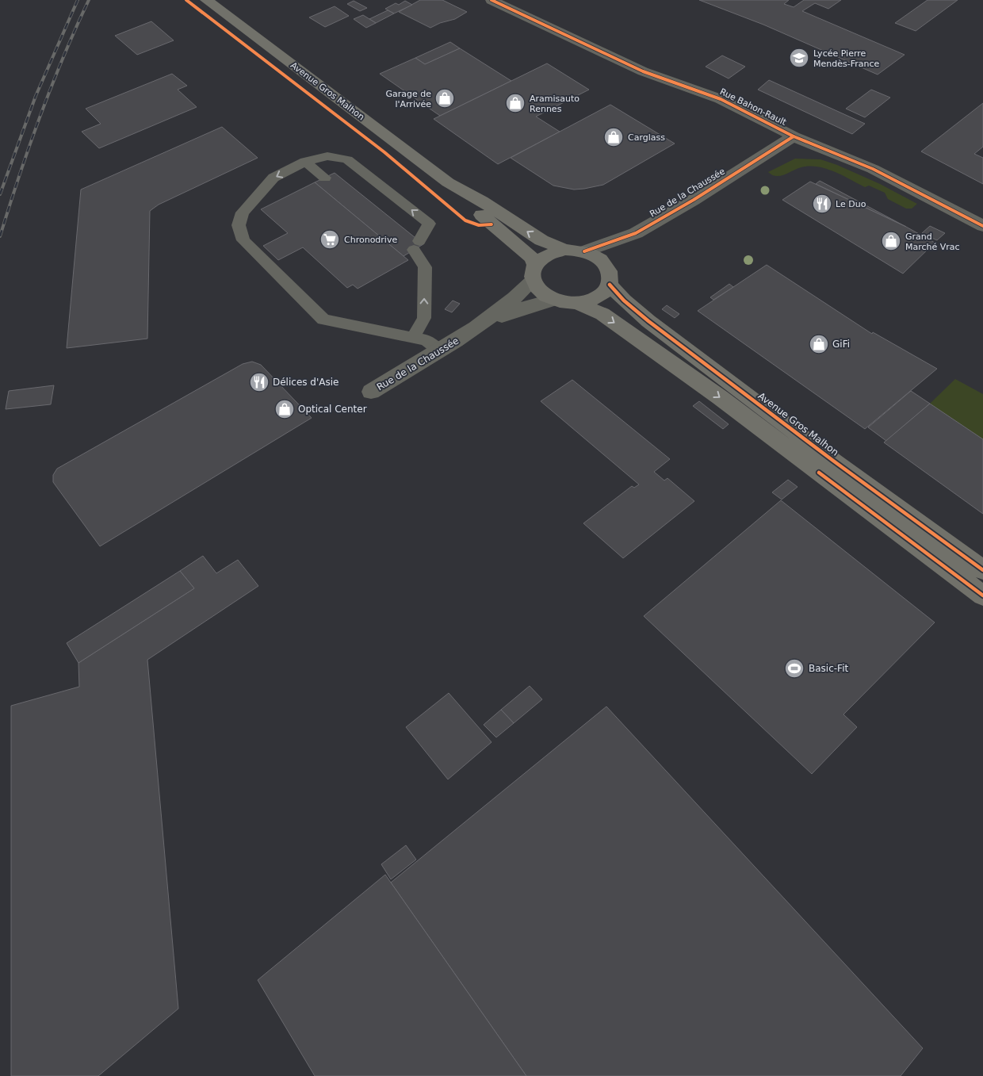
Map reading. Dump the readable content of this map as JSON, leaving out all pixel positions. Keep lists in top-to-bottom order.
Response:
{
  "streets": {
    "main road": ["Avenue Gros Malhon"],
    "street": ["Rue Bahon-Rault", "Rue de la Chaussée"]
  },
  "crossings": [
    ["Avenue Gros Malhon", "Rue de la Chaussée"],
    ["Rue Bahon-Rault", "Rue de la Chaussée"]
  ],
  "places": {
    "school or university": ["Lycée Pierre Mendès-France"],
    "shop": [
      "Garage de l'Arrivée",
      "Aramisauto Rennes",
      "Carglass",
      "Grand Marché Vrac",
      "GiFi",
      "Optical Center"
    ],
    "restaurant": ["Le Duo", "Délices d'Asie"],
    "supermarket": ["Chronodrive"],
    "sports": ["Basic-Fit"]
  }
}
